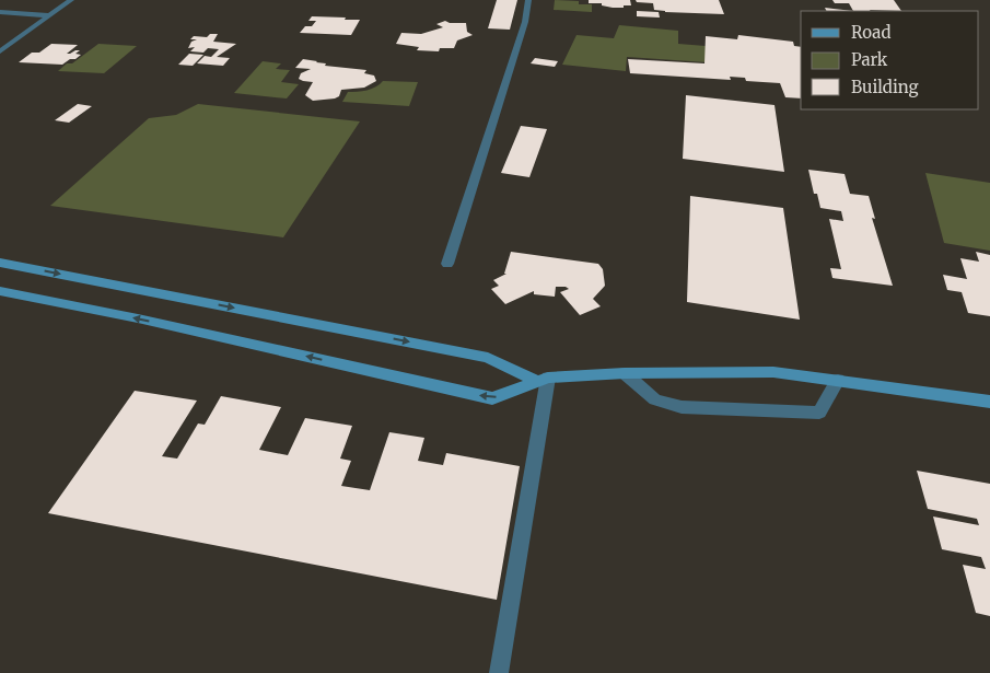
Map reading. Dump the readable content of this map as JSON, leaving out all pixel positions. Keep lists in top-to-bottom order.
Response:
{
  "legend": ["Road", "Park", "Building"]
}
